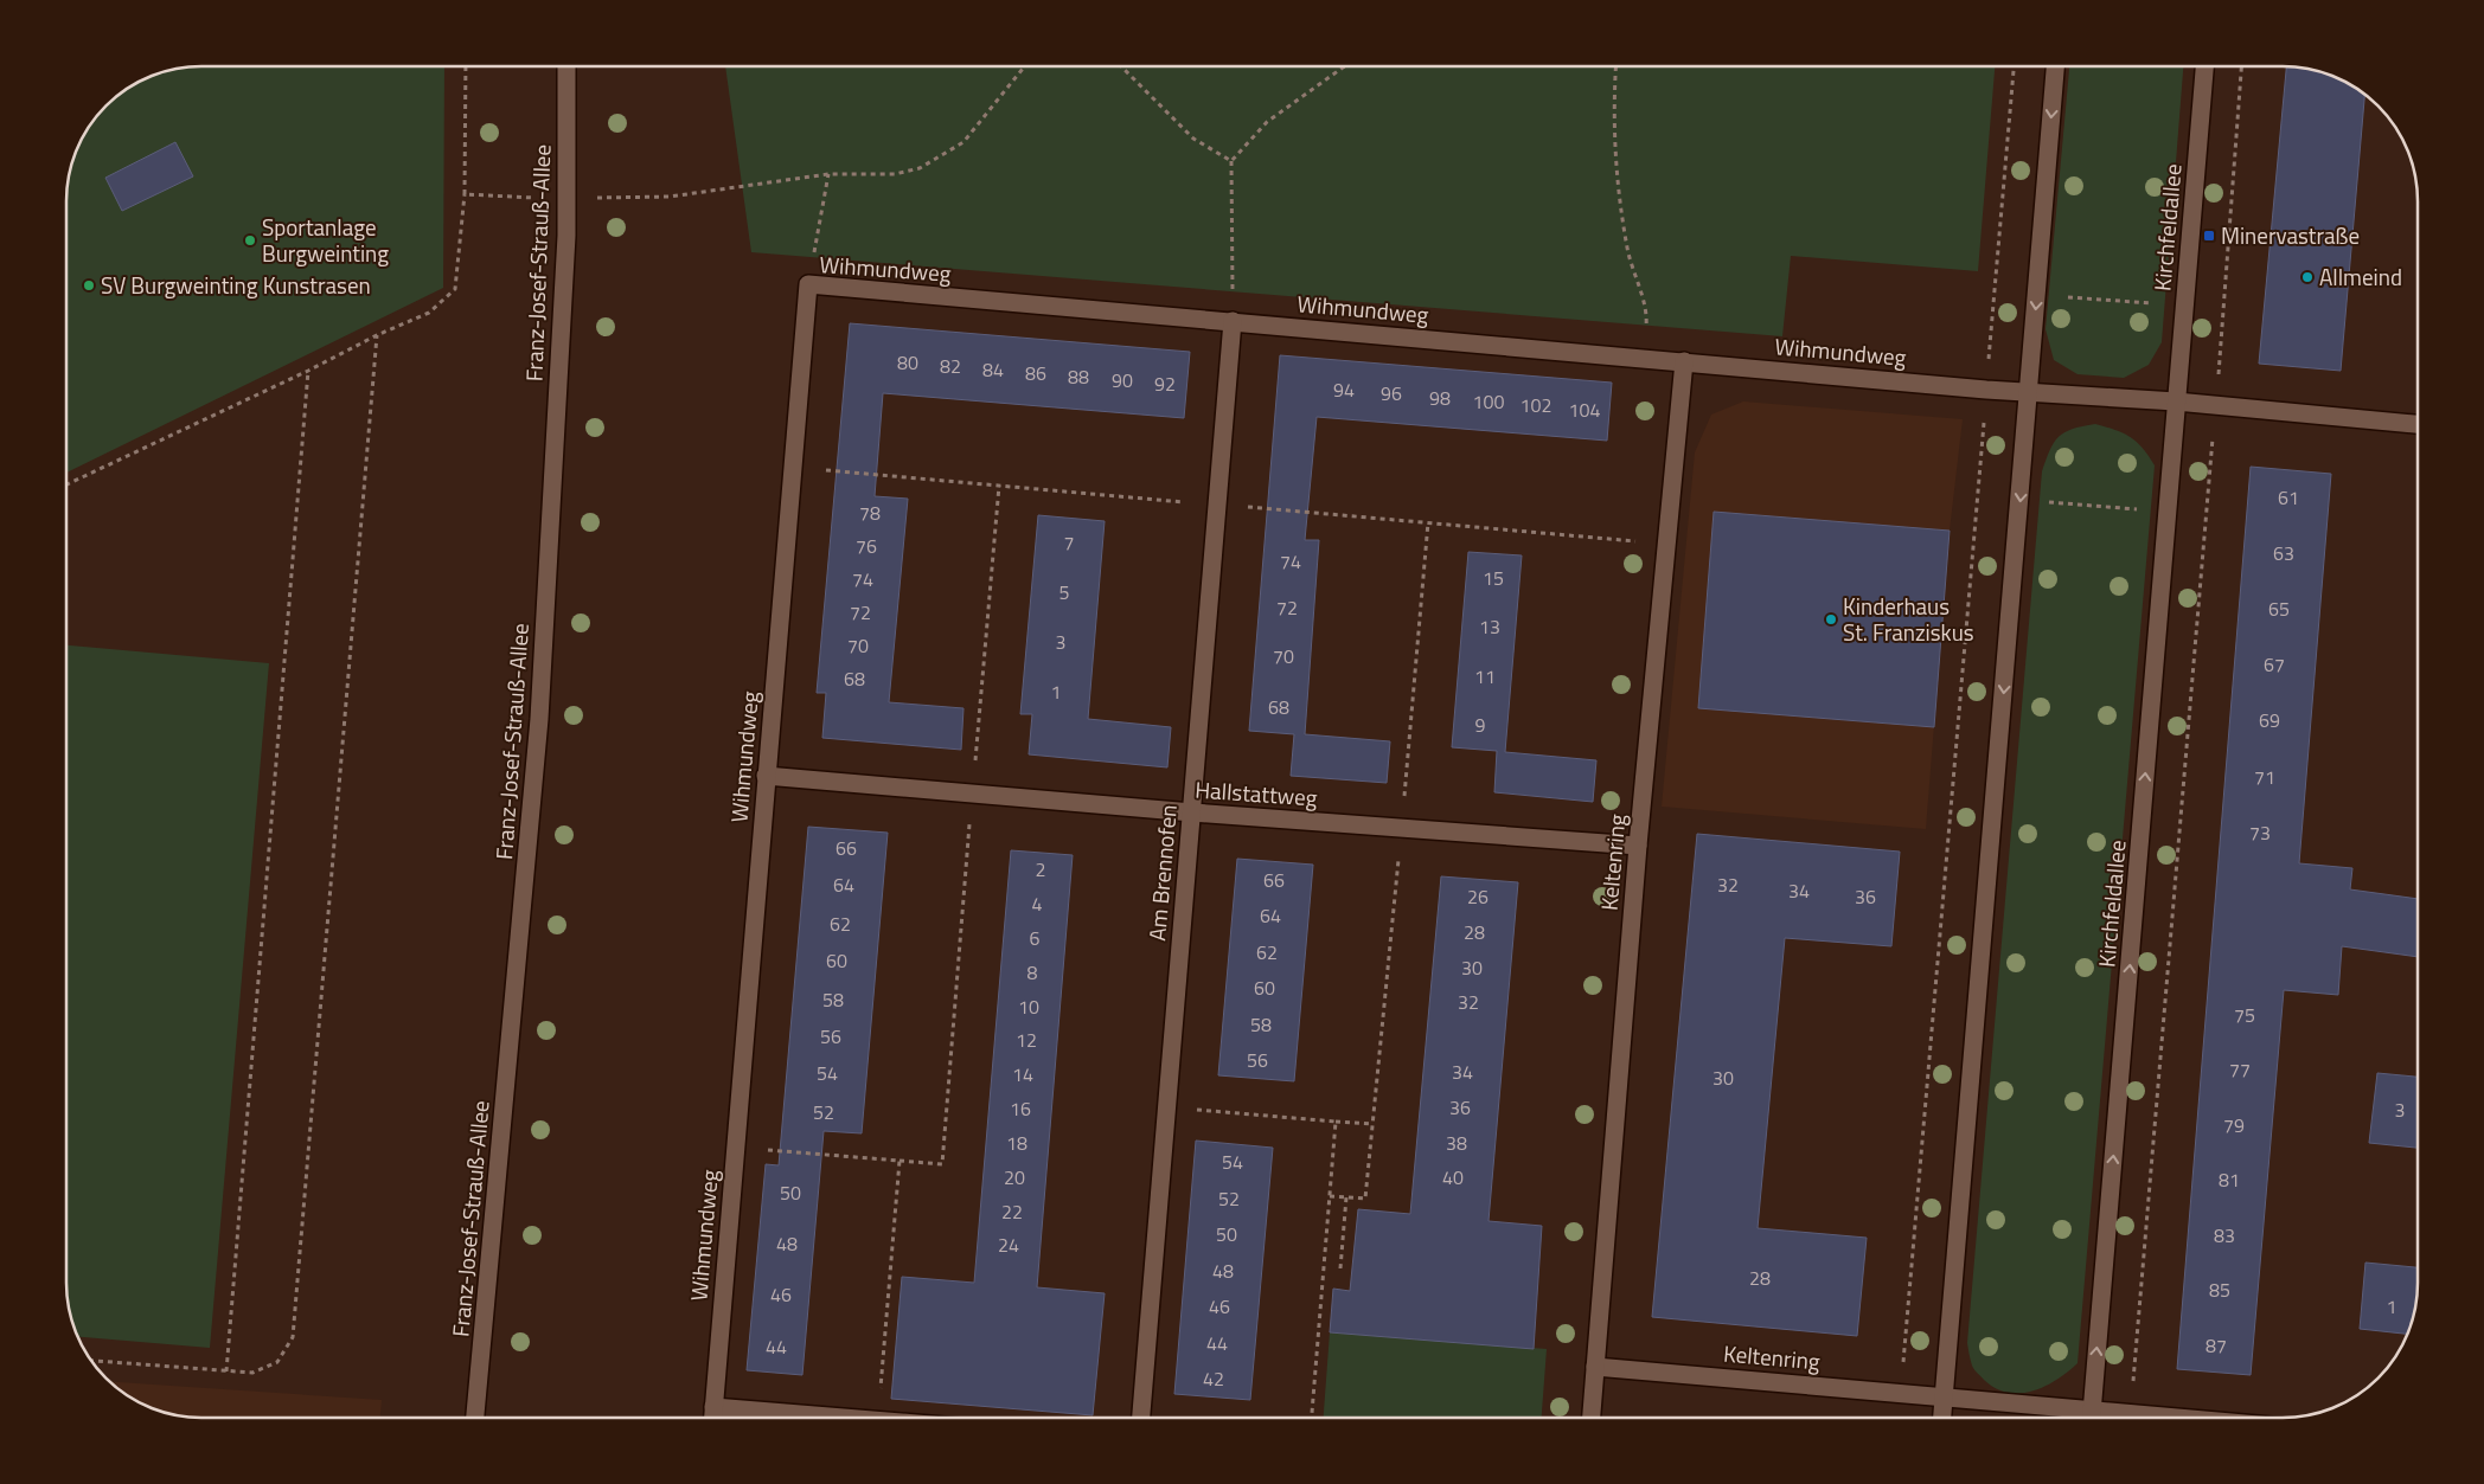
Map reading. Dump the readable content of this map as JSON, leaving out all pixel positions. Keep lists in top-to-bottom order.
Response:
{
  "streets": {
    "street": [
      "Kirchfeldallee",
      "Franz-Josef-Strauß-Allee",
      "Wihmundweg",
      "Hallstattweg",
      "Keltenring",
      "Am Brennofen"
    ]
  },
  "crossings": [
    ["Wihmundweg", "Hallstattweg"],
    ["Wihmundweg", "Keltenring"],
    ["Wihmundweg", "Am Brennofen"],
    ["Hallstattweg", "Keltenring"],
    ["Hallstattweg", "Am Brennofen"]
  ],
  "places": {
    "transit": ["Minervastraße"],
    "other": [
      "Sportanlage Burgweinting",
      "Allmeind",
      "SV Burgweinting Kunstrasen",
      "Kinderhaus St. Franziskus"
    ]
  },
  "house_numbers": [
    "80",
    "82",
    "84",
    "86",
    "88",
    "90",
    "92",
    "94",
    "96",
    "98",
    "100",
    "102",
    "104",
    "61",
    "78",
    "7",
    "76",
    "63",
    "74",
    "15",
    "74",
    "5",
    "72",
    "65",
    "72",
    "13",
    "3",
    "70",
    "70",
    "67",
    "11",
    "68",
    "1",
    "68",
    "69",
    "9",
    "71",
    "73",
    "66",
    "2",
    "66",
    "64",
    "32",
    "34",
    "26",
    "36",
    "4",
    "64",
    "62",
    "28",
    "6",
    "62",
    "60",
    "30",
    "8",
    "60",
    "58",
    "32",
    "10",
    "75",
    "58",
    "56",
    "12",
    "56",
    "77",
    "34",
    "54",
    "14",
    "30",
    "36",
    "16",
    "3",
    "52",
    "79",
    "18",
    "38",
    "54",
    "20",
    "40",
    "81",
    "50",
    "52",
    "22",
    "50",
    "83",
    "48",
    "24",
    "48",
    "28",
    "85",
    "46",
    "46",
    "1",
    "44",
    "87",
    "44",
    "42"
  ]
}
